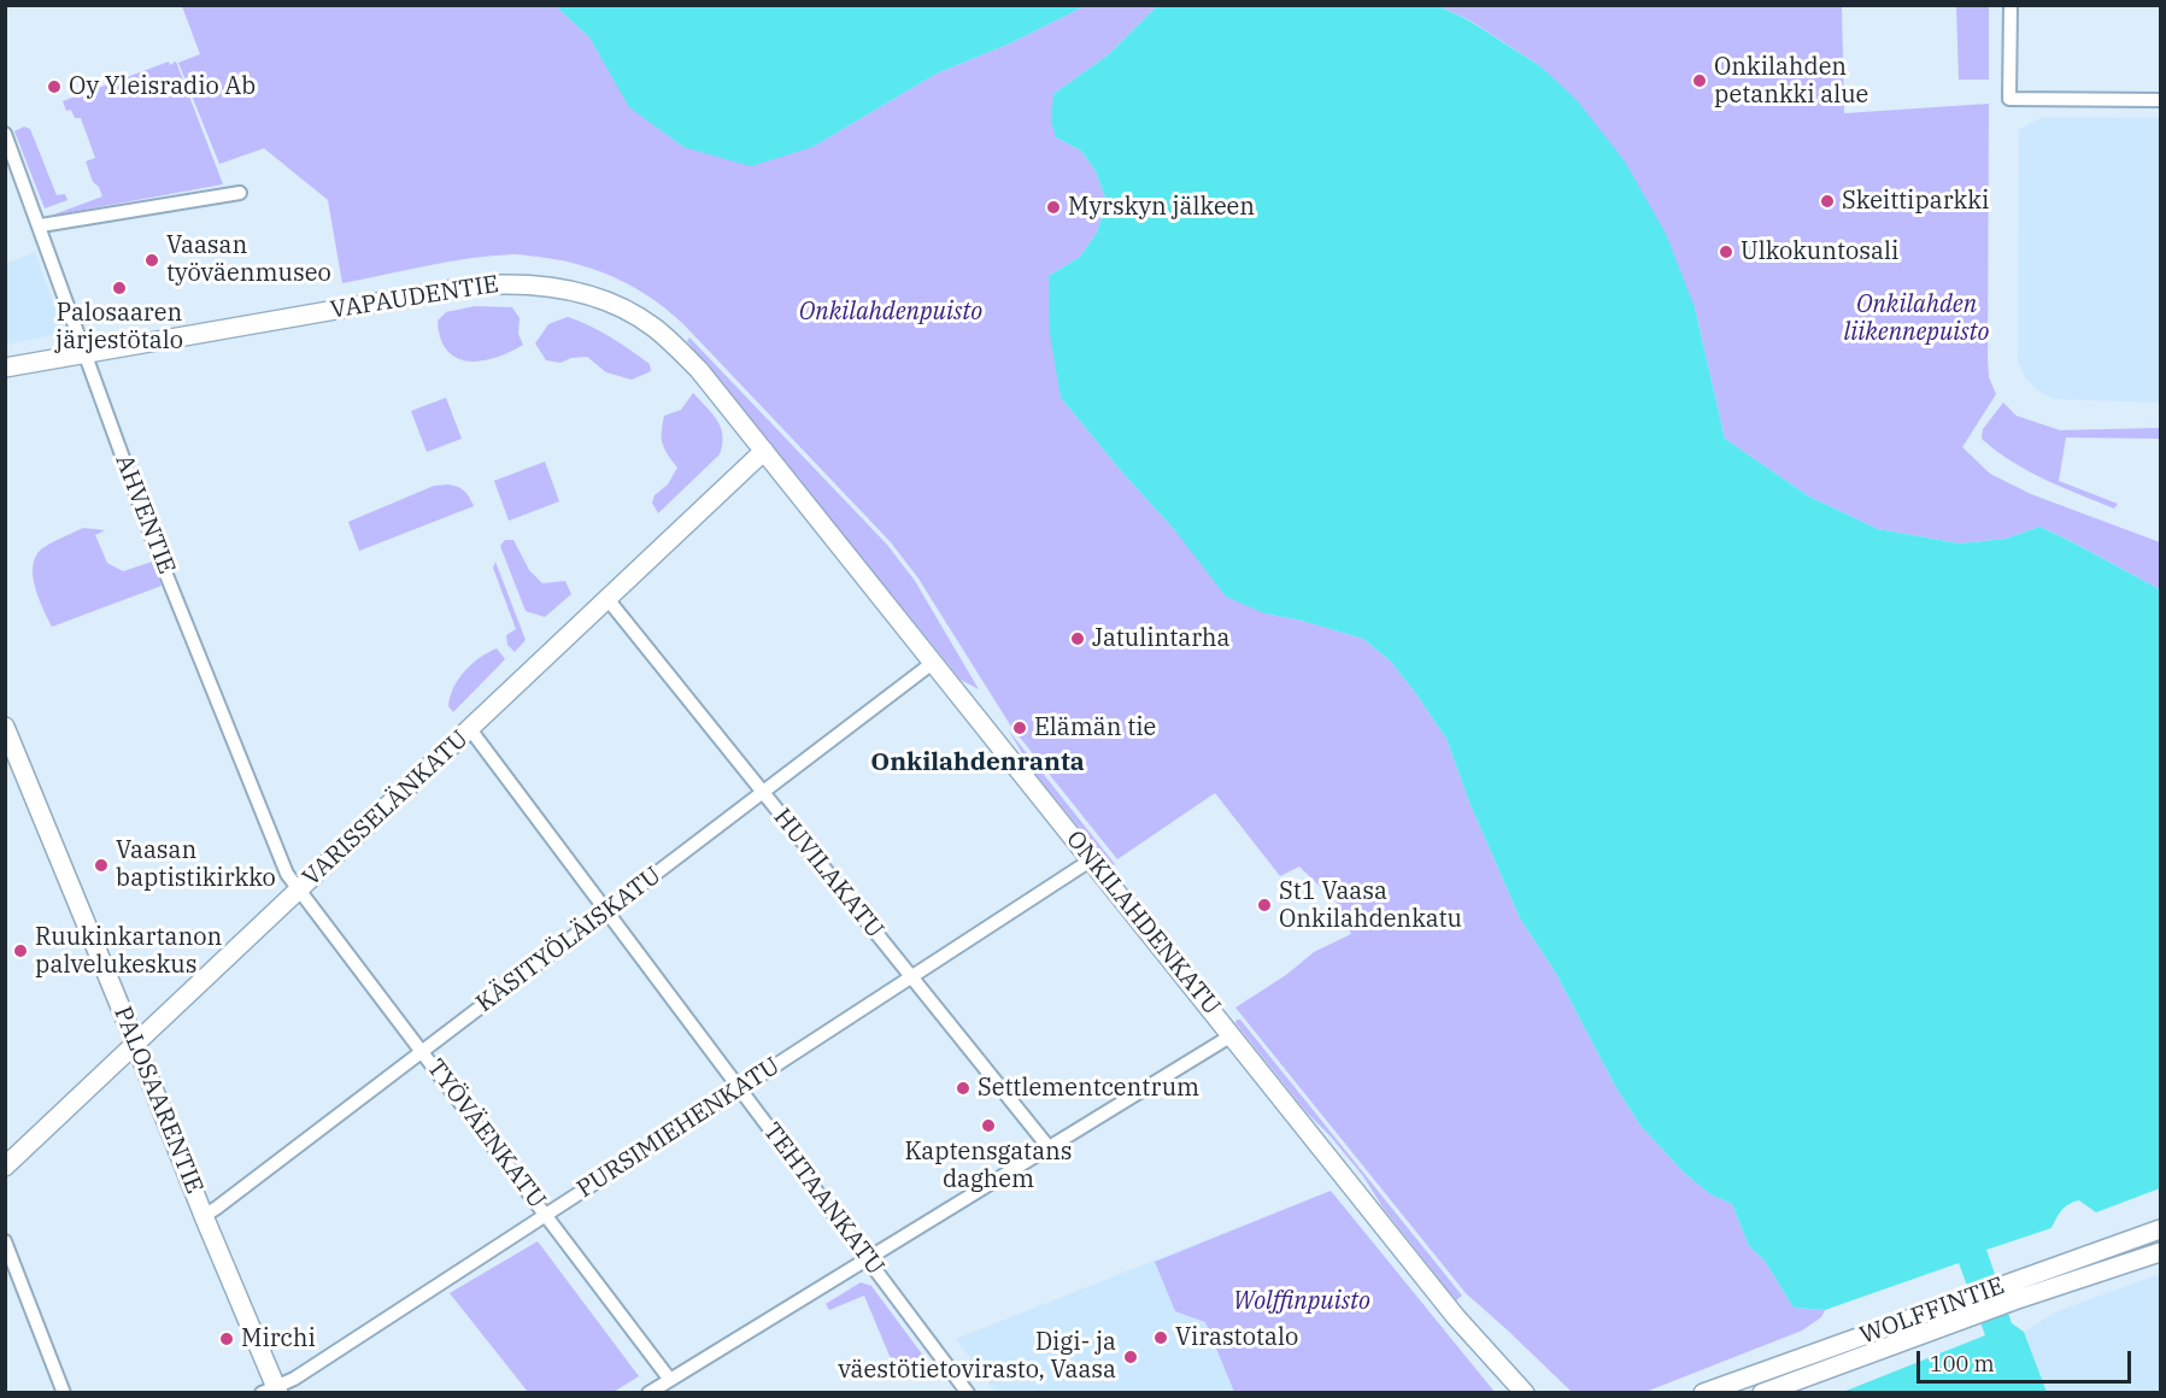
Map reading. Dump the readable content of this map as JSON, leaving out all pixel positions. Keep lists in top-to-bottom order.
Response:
{
  "streets": {
    "main road": [
      "VAPAUDENTIE",
      "VARISSELÄNKATU",
      "ONKILAHDENKATU",
      "PALOSAARENTIE",
      "WOLFFINTIE"
    ],
    "street": [
      "AHVENTIE",
      "HUVILAKATU",
      "KÄSITYÖLÄISKATU",
      "PURSIMIEHENKATU",
      "TYÖVÄENKATU",
      "TEHTAANKATU"
    ]
  },
  "crossings": [
    ["VAPAUDENTIE", "AHVENTIE"],
    ["VAPAUDENTIE", "VARISSELÄNKATU"],
    ["VAPAUDENTIE", "ONKILAHDENKATU"],
    ["AHVENTIE", "VARISSELÄNKATU"],
    ["AHVENTIE", "TYÖVÄENKATU"],
    ["VARISSELÄNKATU", "HUVILAKATU"],
    ["VARISSELÄNKATU", "ONKILAHDENKATU"],
    ["VARISSELÄNKATU", "PALOSAARENTIE"],
    ["VARISSELÄNKATU", "TYÖVÄENKATU"],
    ["VARISSELÄNKATU", "TEHTAANKATU"],
    ["HUVILAKATU", "KÄSITYÖLÄISKATU"],
    ["HUVILAKATU", "PURSIMIEHENKATU"],
    ["ONKILAHDENKATU", "KÄSITYÖLÄISKATU"],
    ["ONKILAHDENKATU", "PURSIMIEHENKATU"],
    ["KÄSITYÖLÄISKATU", "PALOSAARENTIE"],
    ["KÄSITYÖLÄISKATU", "TYÖVÄENKATU"],
    ["KÄSITYÖLÄISKATU", "TEHTAANKATU"],
    ["PALOSAARENTIE", "PURSIMIEHENKATU"],
    ["PURSIMIEHENKATU", "TYÖVÄENKATU"],
    ["PURSIMIEHENKATU", "TEHTAANKATU"]
  ],
  "districts": ["Onkilahdenranta"],
  "parks": ["Onkilahden liikennepuisto", "Onkilahdenpuisto", "Wolffinpuisto"],
  "places": [
    "Onkilahden petankki alue",
    "Oy Yleisradio Ab",
    "Skeittiparkki",
    "Myrskyn jälkeen",
    "Ulkokuntosali",
    "Vaasan työväenmuseo",
    "Palosaaren järjestötalo",
    "Jatulintarha",
    "Elämän tie",
    "Vaasan baptistikirkko",
    "St1 Vaasa Onkilahdenkatu",
    "Ruukinkartanon palvelukeskus",
    "Settlementcentrum",
    "Kaptensgatans daghem",
    "Virastotalo",
    "Mirchi",
    "Digi- ja väestötietovirasto, Vaasa"
  ],
  "scale_bar": "100 m"
}
